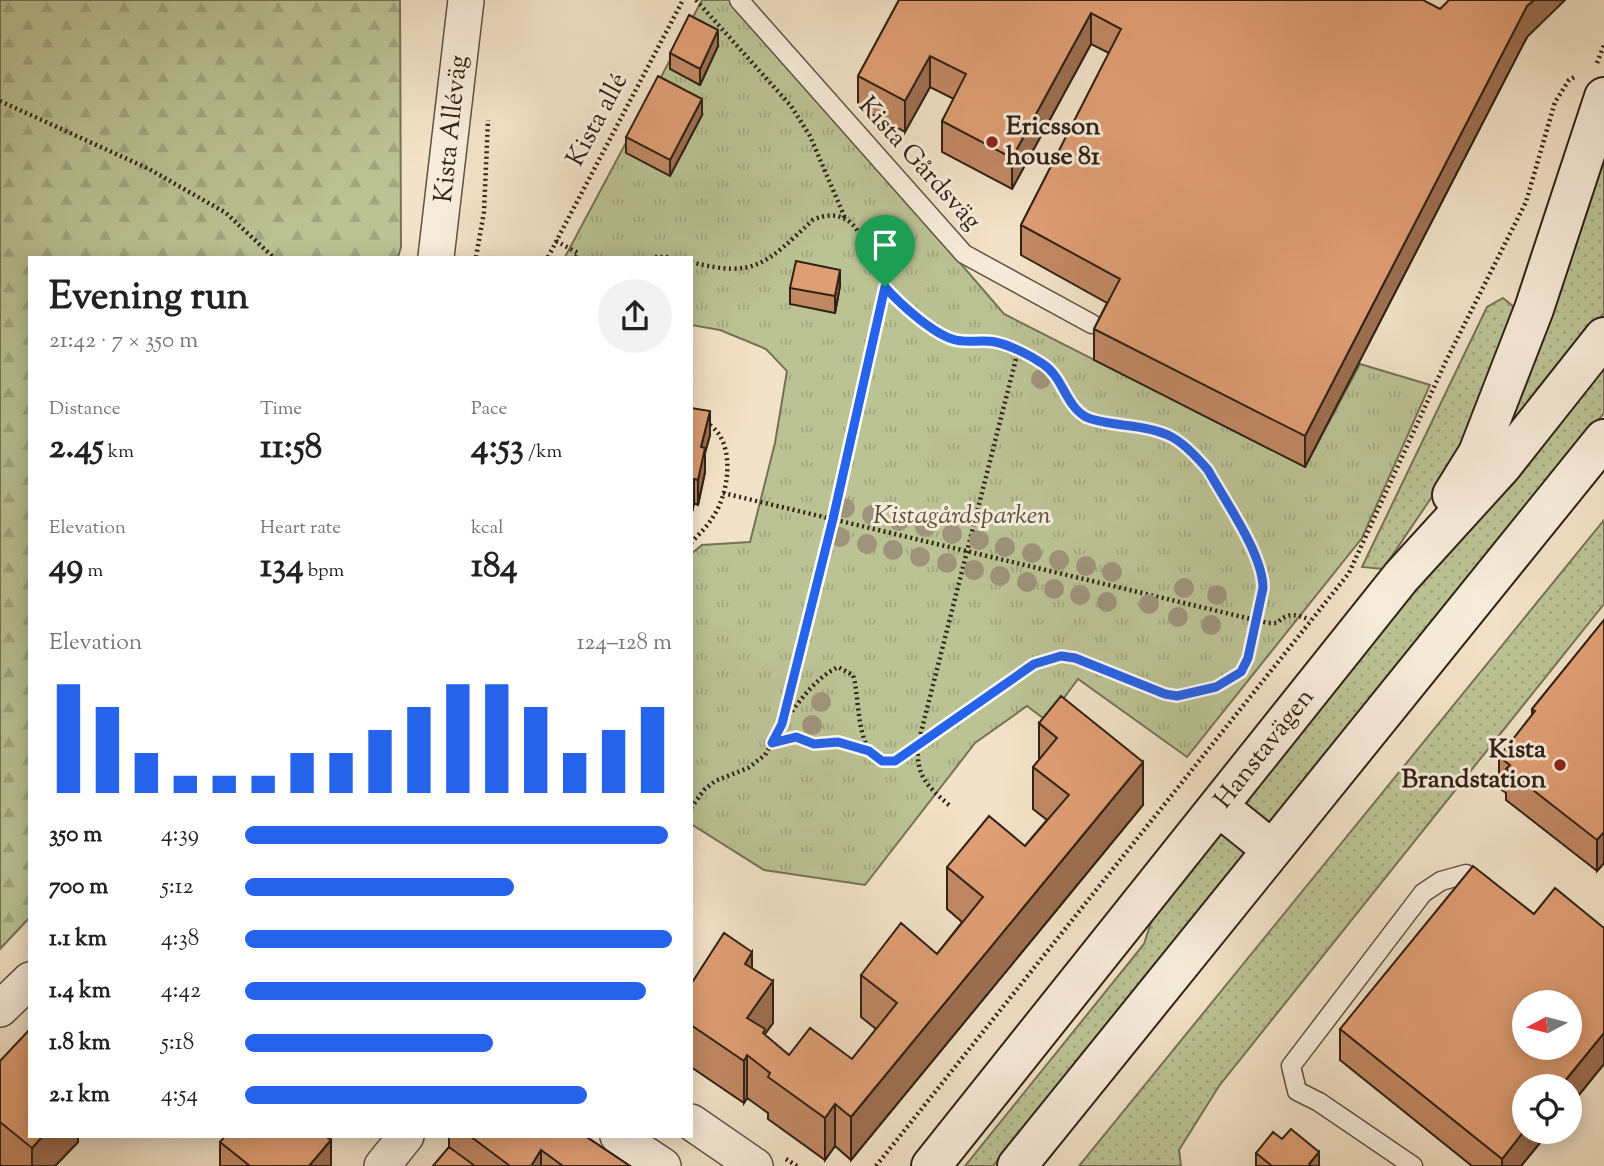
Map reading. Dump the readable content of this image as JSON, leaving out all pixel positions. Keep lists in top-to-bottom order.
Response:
{
  "streets": {
    "main road": ["Hanstavägen"],
    "street": ["Kista Alléväg"],
    "lane": ["Kista Gårdsväg"],
    "path": ["Kista allé"]
  },
  "parks": ["Kistagårdsparken"],
  "places": ["Ericsson house 81", "Kista Brandstation"],
  "north": "left",
  "page": {
    "heading": ["Evening run", "21:42 · 7 × 350 m"],
    "stats": [
      ["Distance", "2.45 km"],
      ["Time", "11:58"],
      ["Pace", "4:53 /km"],
      ["Elevation", "49 m"],
      ["Heart rate", "134 bpm"],
      ["kcal", "184"]
    ],
    "chart": ["Elevation", "124–128 m"],
    "list": [
      {
        "name": "350 m",
        "note": "4:39"
      },
      {
        "name": "700 m",
        "note": "5:12"
      },
      {
        "name": "1.1 km",
        "note": "4:38"
      },
      {
        "name": "1.4 km",
        "note": "4:42"
      },
      {
        "name": "1.8 km",
        "note": "5:18"
      },
      {
        "name": "2.1 km",
        "note": "4:54"
      }
    ]
  }
}
